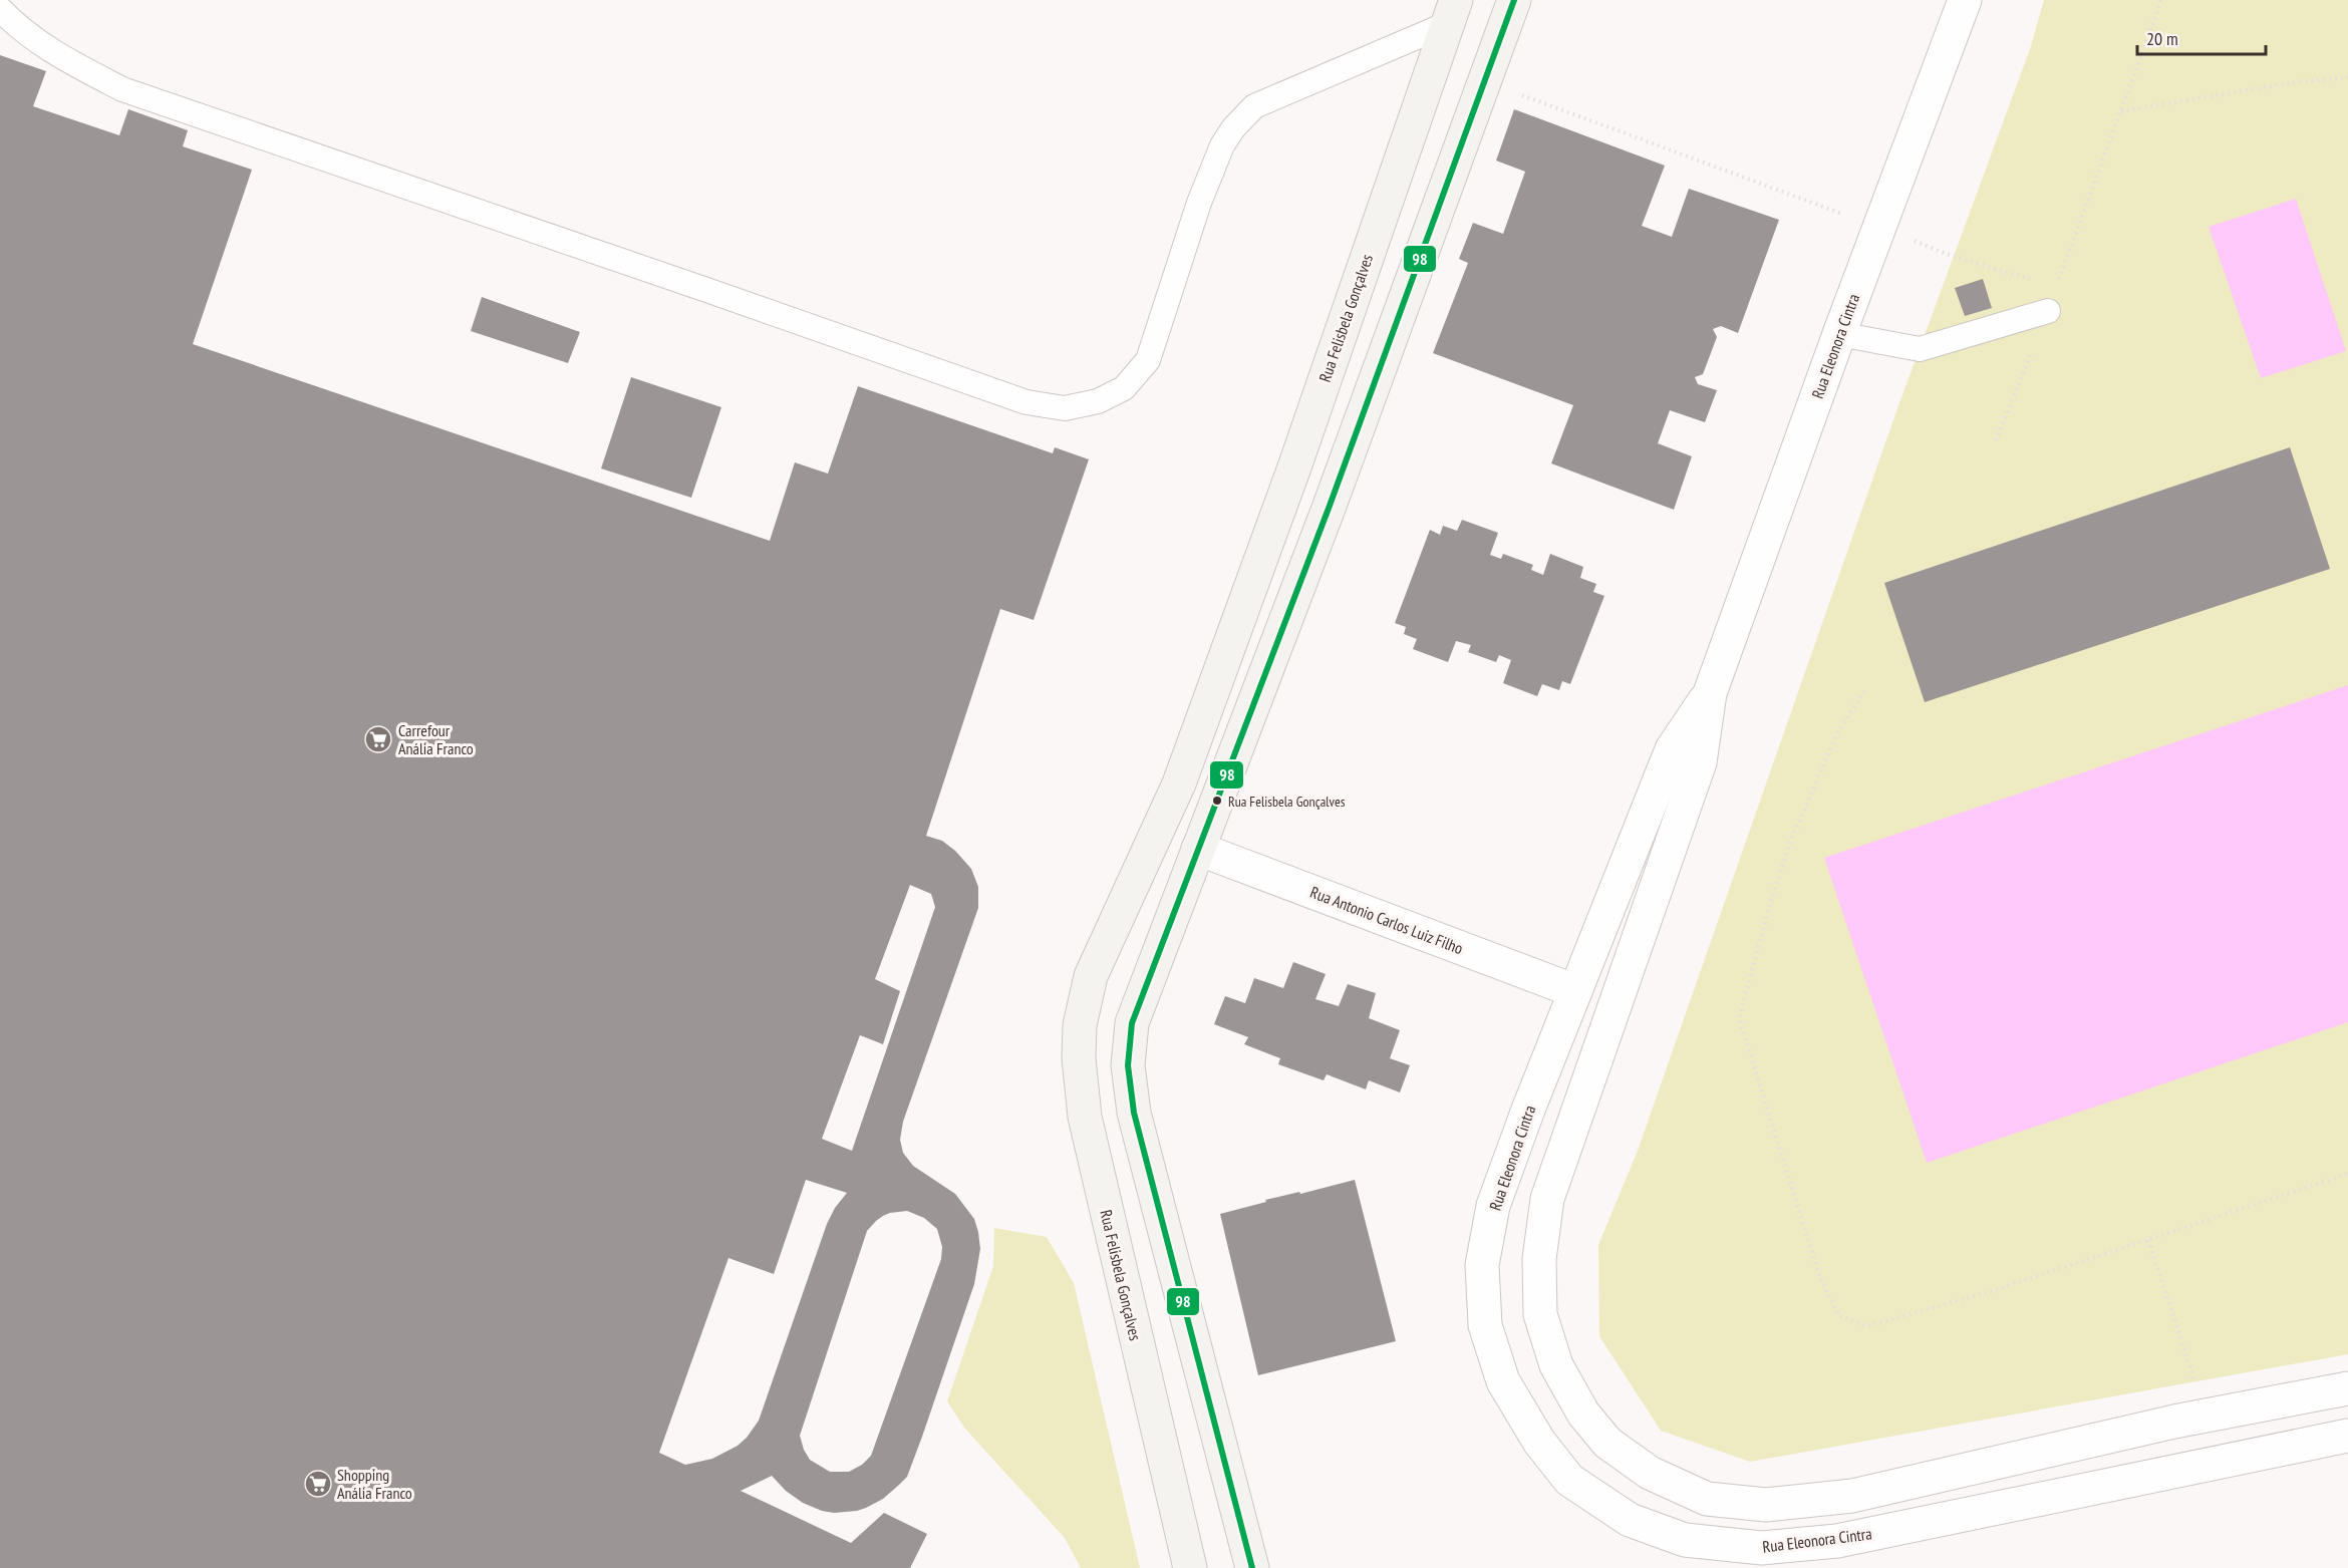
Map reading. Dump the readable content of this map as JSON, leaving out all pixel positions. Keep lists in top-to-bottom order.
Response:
{
  "streets": {
    "street": ["Rua Felisbela Gonçalves", "Rua Eleonora Cintra", "Rua Antonio Carlos Luiz Filho"]
  },
  "crossings": [
    ["Rua Eleonora Cintra", "Rua Antonio Carlos Luiz Filho"]
  ],
  "places": {
    "supermarket": ["Carrefour Anália Franco", "Shopping Anália Franco"],
    "other": ["Rua Felisbela Gonçalves"]
  },
  "lines": ["transit line 98"],
  "scale_bar": "20 m"
}
